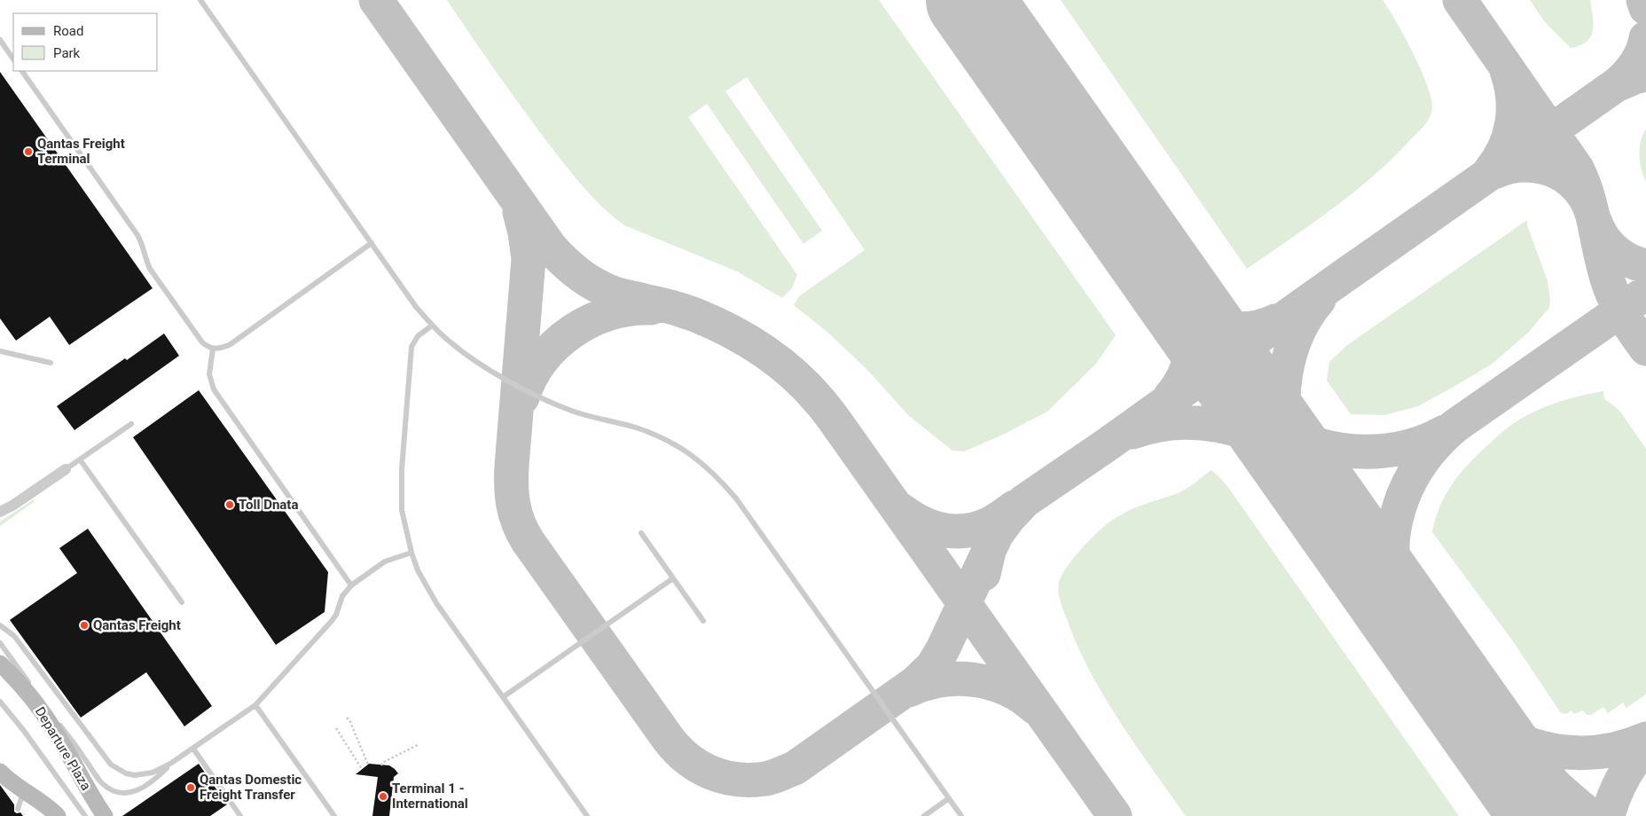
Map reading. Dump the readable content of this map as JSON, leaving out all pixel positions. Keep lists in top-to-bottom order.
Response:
{
  "streets": {
    "street": ["Departure Plaza"]
  },
  "places": [
    "Qantas Freight Terminal",
    "Toll Dnata",
    "Qantas Freight",
    "Qantas Domestic Freight Transfer",
    "Terminal 1 - International"
  ],
  "legend": ["Road", "Park"]
}
